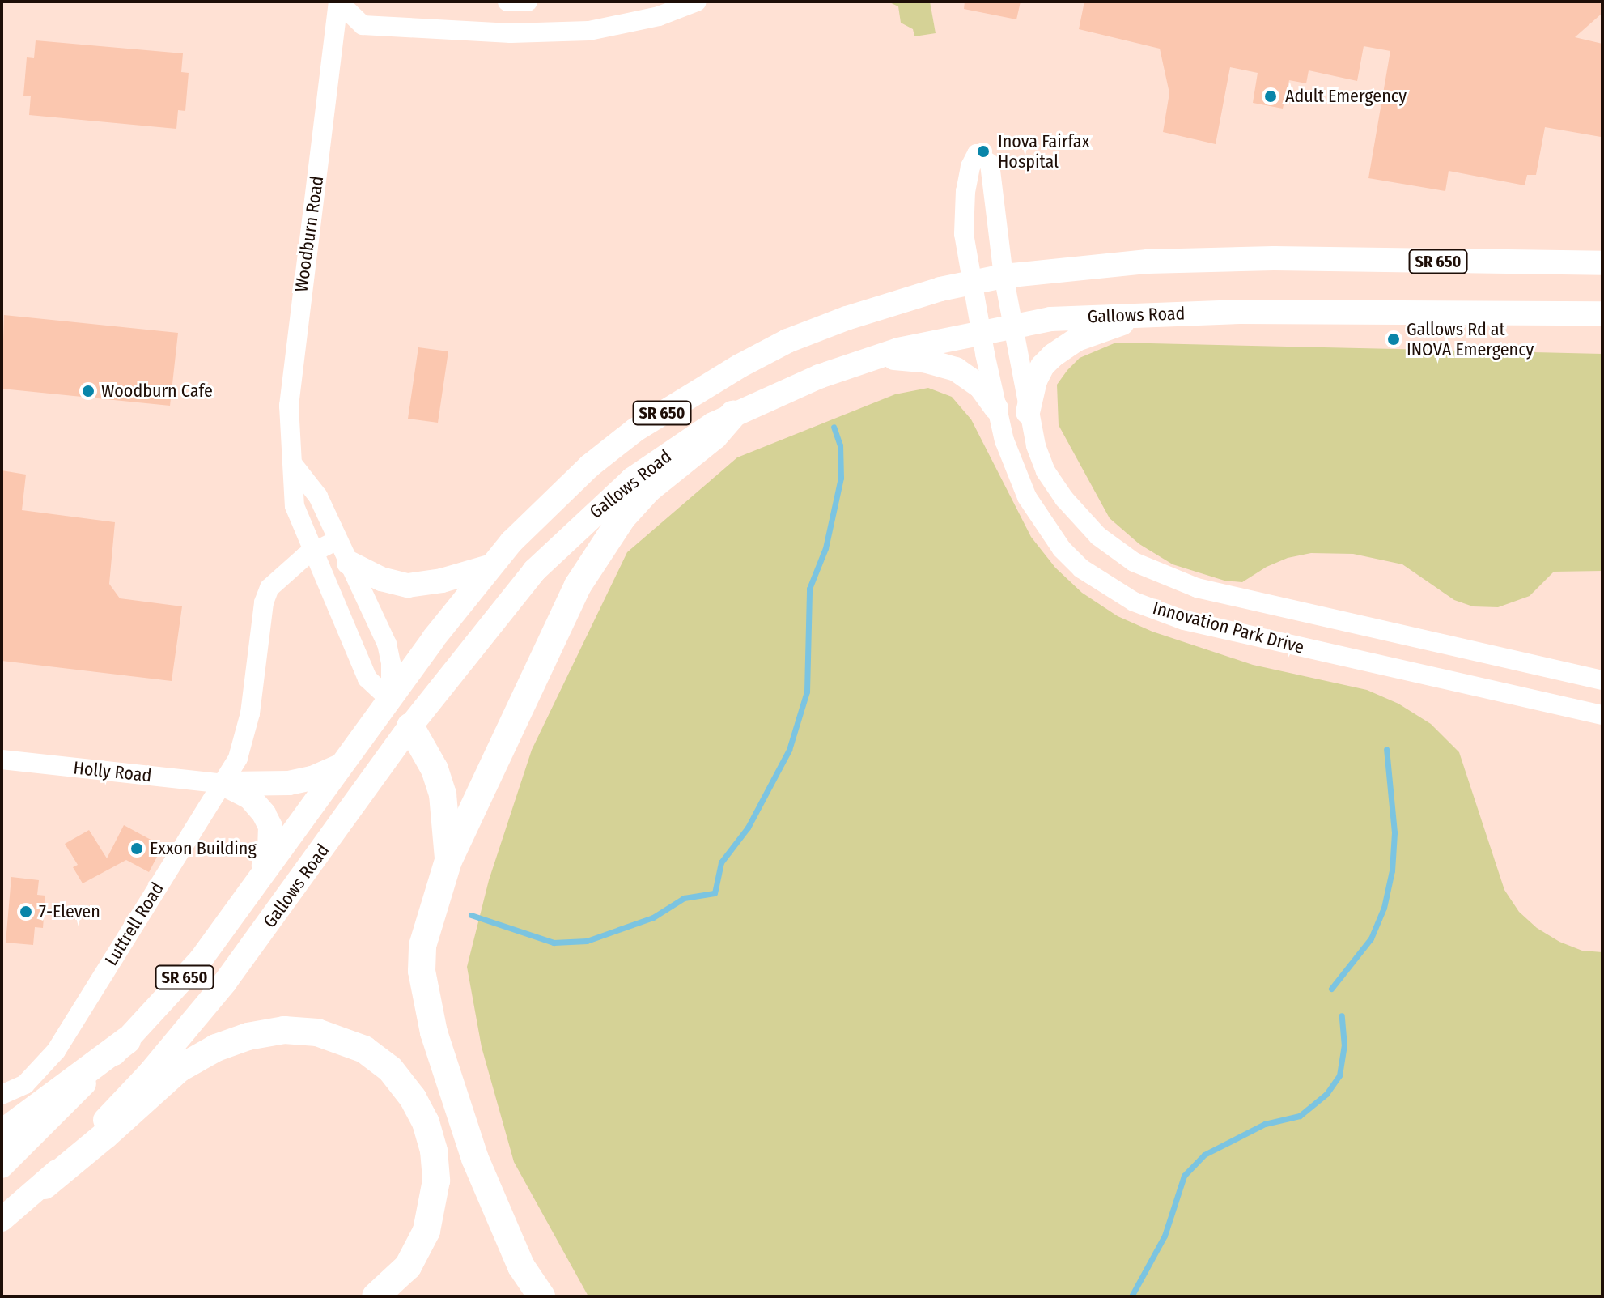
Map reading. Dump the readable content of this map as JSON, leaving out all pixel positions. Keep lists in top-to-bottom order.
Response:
{
  "streets": {
    "main road": ["Woodburn Road", "SR 650", "Gallows Road"],
    "street": ["Innovation Park Drive", "Holly Road", "Luttrell Road"]
  },
  "crossings": [
    ["Woodburn Road", "Gallows Road"],
    ["Woodburn Road", "Luttrell Road"],
    ["Gallows Road", "Innovation Park Drive"],
    ["Holly Road", "Luttrell Road"]
  ],
  "places": [
    "Adult Emergency",
    "Inova Fairfax Hospital",
    "Gallows Rd at INOVA Emergency",
    "Woodburn Cafe",
    "Exxon Building",
    "7-Eleven"
  ]
}
